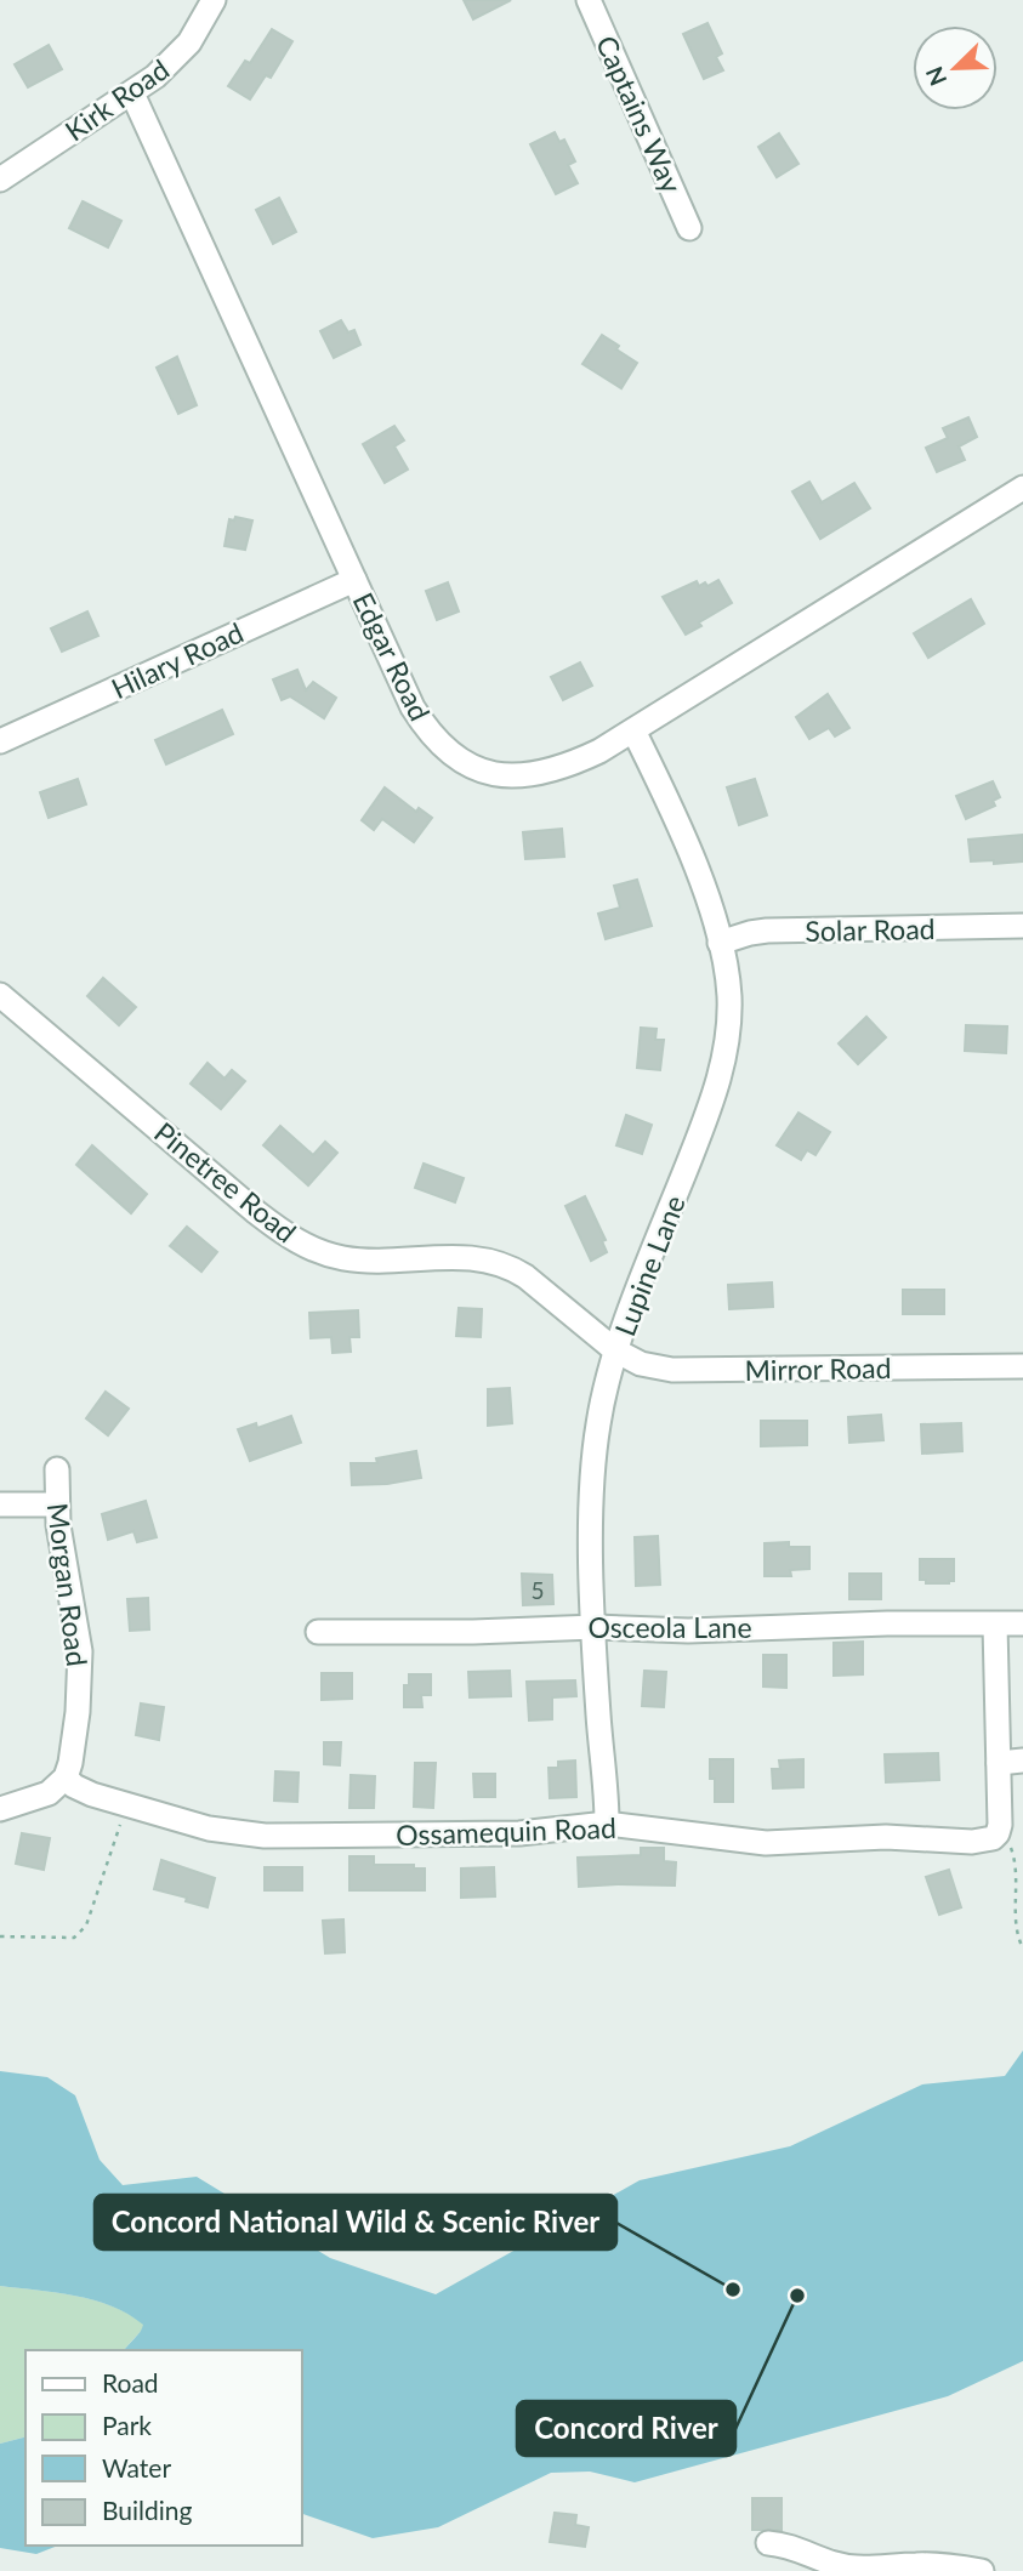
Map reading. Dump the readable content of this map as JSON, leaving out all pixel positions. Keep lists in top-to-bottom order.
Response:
{
  "streets": {
    "street": [
      "Kirk Road",
      "Captains Way",
      "Edgar Road",
      "Hilary Road",
      "Solar Road",
      "Pinetree Road",
      "Lupine Lane",
      "Mirror Road",
      "Morgan Road",
      "Osceola Lane",
      "Ossamequin Road"
    ]
  },
  "crossings": [
    ["Kirk Road", "Edgar Road"],
    ["Edgar Road", "Hilary Road"],
    ["Edgar Road", "Lupine Lane"],
    ["Solar Road", "Lupine Lane"],
    ["Pinetree Road", "Lupine Lane"],
    ["Pinetree Road", "Mirror Road"],
    ["Lupine Lane", "Mirror Road"],
    ["Lupine Lane", "Osceola Lane"],
    ["Lupine Lane", "Ossamequin Road"],
    ["Morgan Road", "Ossamequin Road"]
  ],
  "places": ["Concord National Wild & Scenic River", "Concord River"],
  "house_numbers": ["5"],
  "legend": [
    "Road",
    "Park",
    "Water",
    "Building"
  ],
  "north": "bottom left"
}
